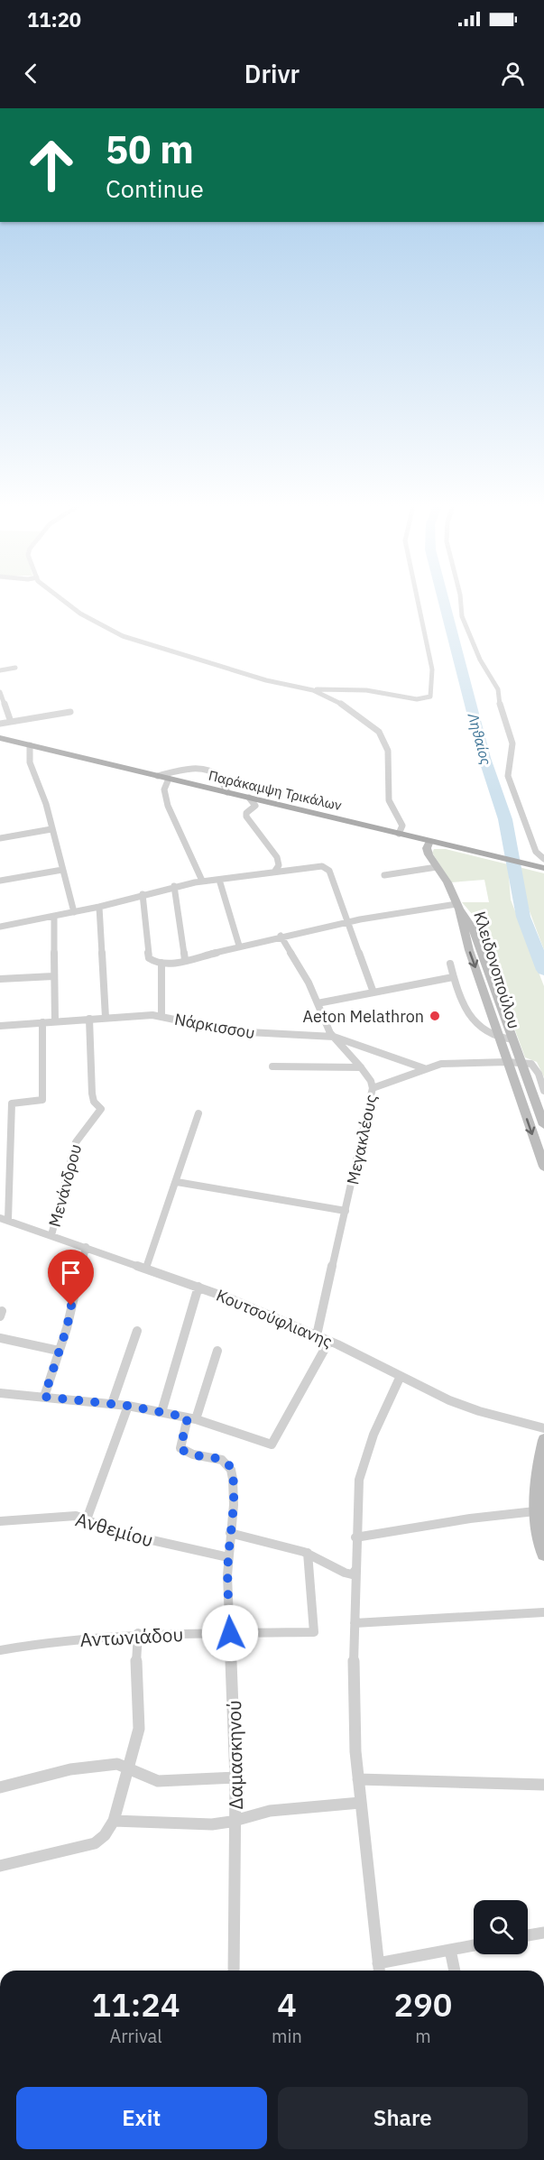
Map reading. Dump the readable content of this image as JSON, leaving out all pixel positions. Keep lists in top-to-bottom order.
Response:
{
  "streets": {
    "main road": ["Παράκαμψη Τρικάλων"],
    "street": [
      "Κλειδονοπούλου",
      "Νάρκισσου",
      "Μεγακλέους",
      "Μενάνδρου",
      "Κουτσούφλιανης",
      "Ανθεμίου",
      "Αντωνιάδου",
      "Δαμασκηνού"
    ]
  },
  "crossings": [
    ["Νάρκισσου", "Μεγακλέους"],
    ["Νάρκισσου", "Μενάνδρου"],
    ["Μεγακλέους", "Κουτσούφλιανης"],
    ["Μενάνδρου", "Κουτσούφλιανης"],
    ["Ανθεμίου", "Δαμασκηνού"],
    ["Αντωνιάδου", "Δαμασκηνού"]
  ],
  "water": ["Ληθαίος"],
  "places": ["Aeton Melathron"],
  "page": {
    "status": "11:20",
    "header": "Drivr",
    "turn": ["50 m", "Continue"],
    "eta": [
      "11:24",
      "Arrival",
      "4",
      "min",
      "290",
      "m"
    ],
    "buttons": ["Exit", "Share"]
  }
}
